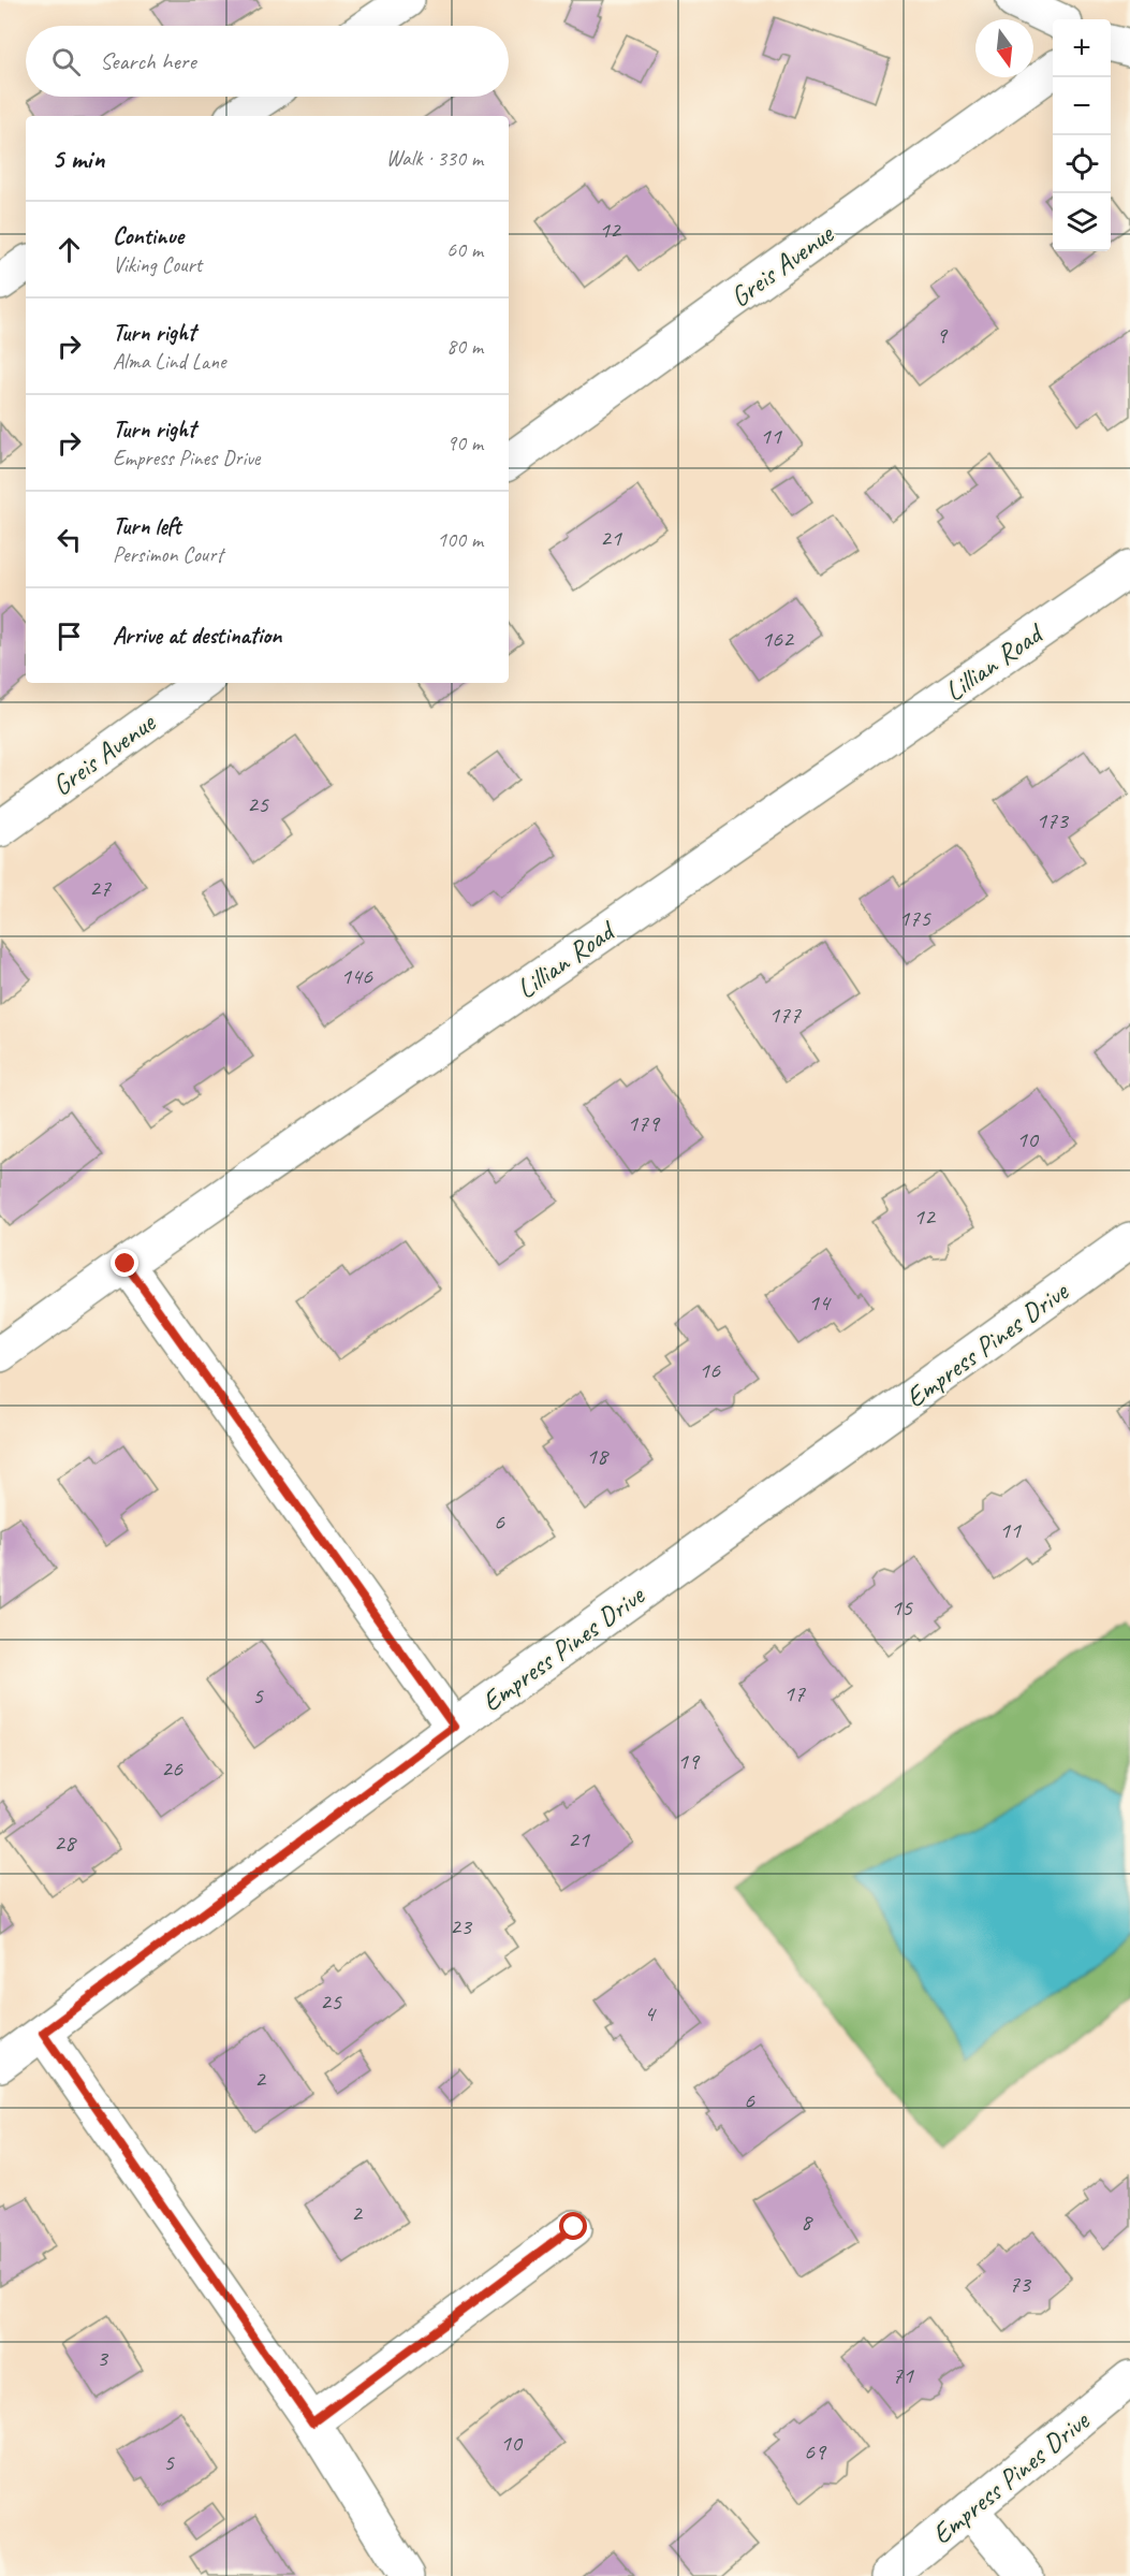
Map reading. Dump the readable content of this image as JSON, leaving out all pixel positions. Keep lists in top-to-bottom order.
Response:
{
  "streets": {
    "street": ["Greis Avenue", "Lillian Road", "Empress Pines Drive"]
  },
  "house_numbers": [
    "12",
    "9",
    "11",
    "21",
    "162",
    "25",
    "173",
    "27",
    "175",
    "146",
    "177",
    "179",
    "10",
    "12",
    "14",
    "16",
    "18",
    "6",
    "11",
    "15",
    "17",
    "5",
    "19",
    "26",
    "21",
    "28",
    "23",
    "25",
    "4",
    "2",
    "6",
    "2",
    "8",
    "73",
    "3",
    "71",
    "10",
    "69",
    "5"
  ],
  "north": "bottom",
  "page": {
    "map_buttons": ["+", "−"],
    "search": "Search here",
    "heading": ["5 min", "Walk · 330 m"],
    "list": [
      ["Continue", "Viking Court", "60 m"],
      ["Turn right", "Alma Lind Lane", "80 m"],
      ["Turn right", "Empress Pines Drive", "90 m"],
      ["Turn left", "Persimon Court", "100 m"],
      "Arrive at destination"
    ]
  }
}
